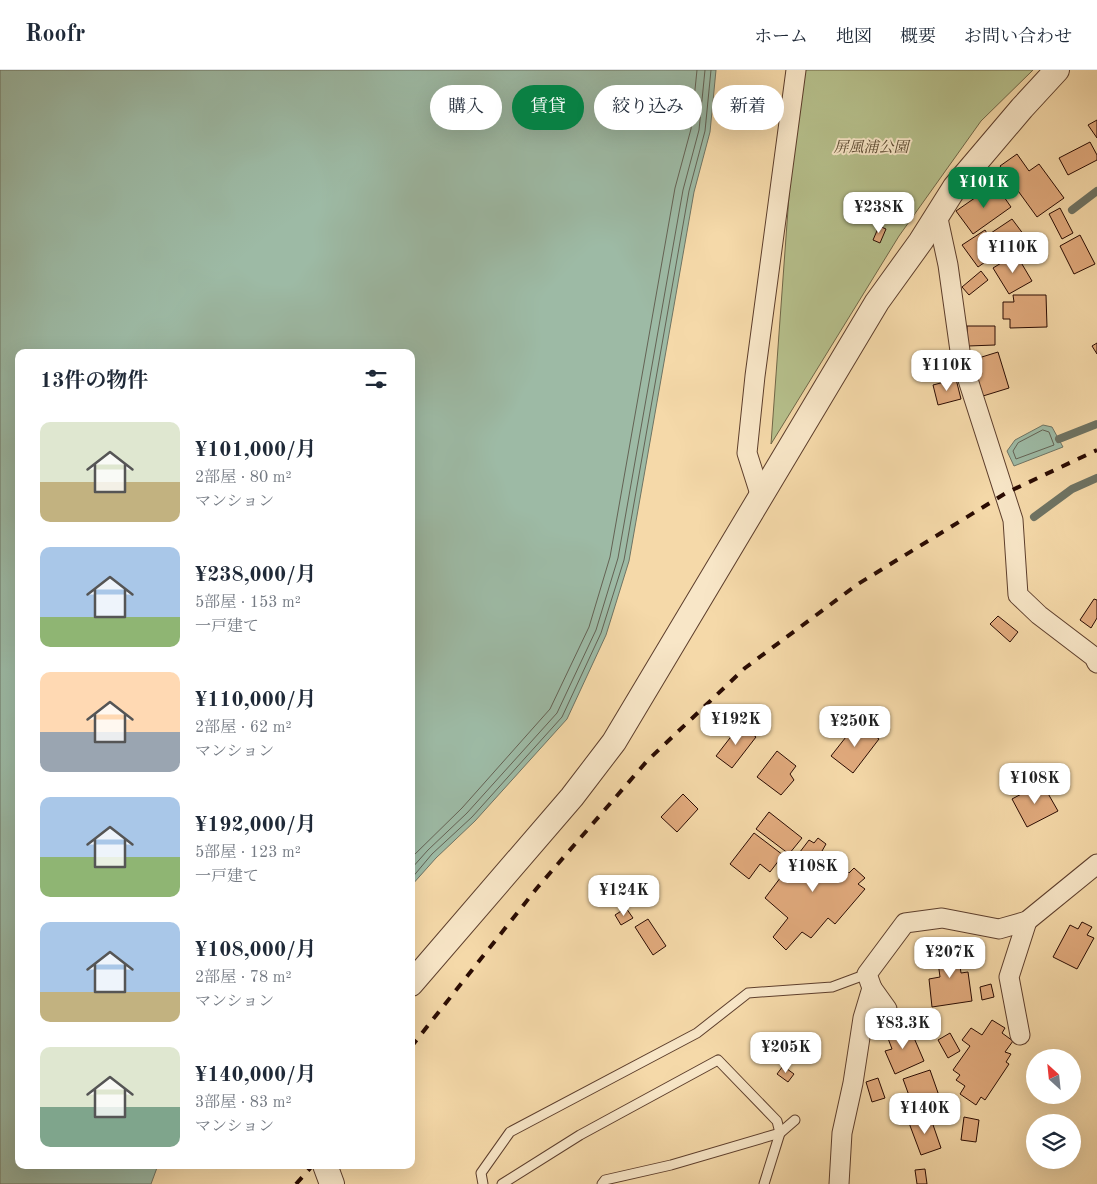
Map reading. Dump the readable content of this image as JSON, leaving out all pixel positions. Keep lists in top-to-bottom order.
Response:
{
  "parks": ["屏風浦公園"],
  "north": "top left",
  "page": {
    "header": "Roofr",
    "nav": [
      "ホーム",
      "地図",
      "概要",
      "お問い合わせ"
    ],
    "chip": [
      "購入",
      "賃貸",
      "絞り込み",
      "新着"
    ],
    "price": [
      "¥101K",
      "¥238K",
      "¥110K",
      "¥110K",
      "¥192K",
      "¥250K",
      "¥108K",
      "¥108K",
      "¥124K",
      "¥207K",
      "¥83.3K",
      "¥205K",
      "¥140K"
    ],
    "heading": "13件の物件",
    "list": [
      {
        "name": "¥101,000/月",
        "note": "2部屋 · 80 m² · マンション"
      },
      {
        "name": "¥238,000/月",
        "note": "5部屋 · 153 m² · 一戸建て"
      },
      {
        "name": "¥110,000/月",
        "note": "2部屋 · 62 m² · マンション"
      },
      {
        "name": "¥192,000/月",
        "note": "5部屋 · 123 m² · 一戸建て"
      },
      {
        "name": "¥108,000/月",
        "note": "2部屋 · 78 m² · マンション"
      },
      {
        "name": "¥140,000/月",
        "note": "3部屋 · 83 m² · マンション"
      }
    ]
  }
}
